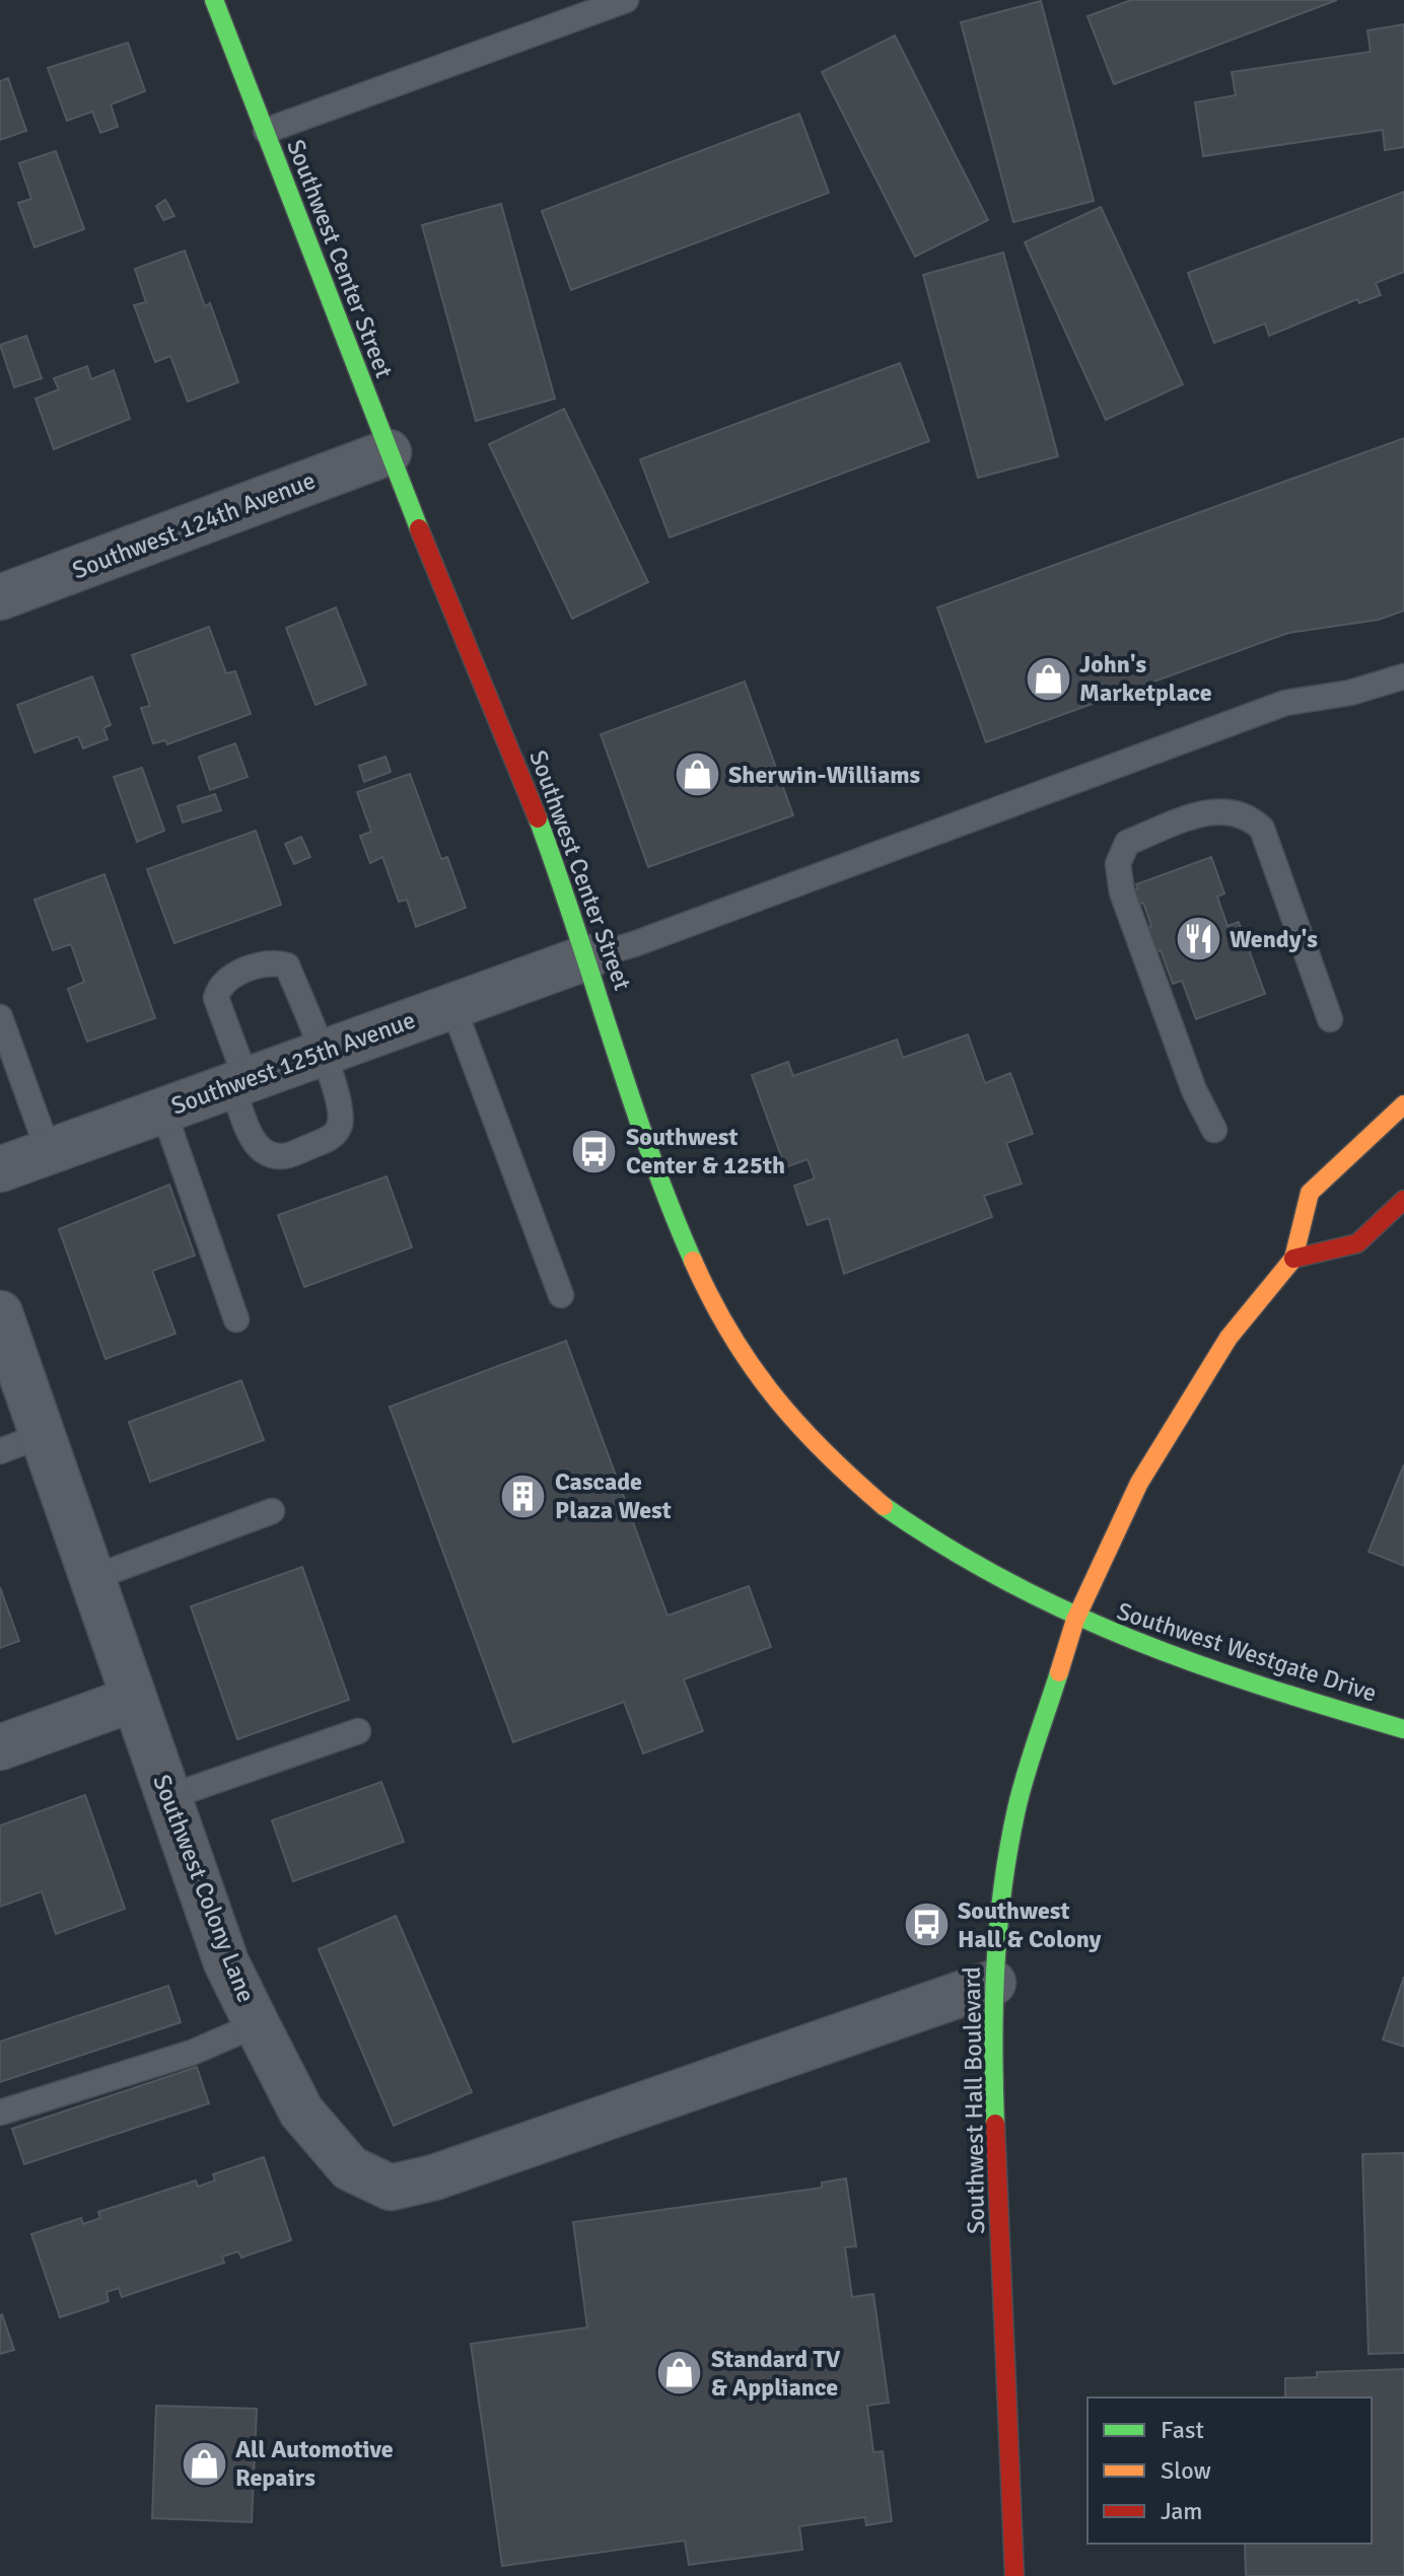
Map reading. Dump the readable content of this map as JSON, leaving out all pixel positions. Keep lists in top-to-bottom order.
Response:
{
  "streets": {
    "street": [
      "Southwest Center Street",
      "Southwest 124th Avenue",
      "Southwest 125th Avenue",
      "Southwest Westgate Drive",
      "Southwest Colony Lane",
      "Southwest Hall Boulevard"
    ]
  },
  "crossings": [
    ["Southwest Center Street", "Southwest 124th Avenue"],
    ["Southwest Center Street", "Southwest 125th Avenue"],
    ["Southwest Center Street", "Southwest Westgate Drive"],
    ["Southwest Center Street", "Southwest Hall Boulevard"],
    ["Southwest Westgate Drive", "Southwest Hall Boulevard"],
    ["Southwest Colony Lane", "Southwest Hall Boulevard"]
  ],
  "places": {
    "shop": [
      "John's Marketplace",
      "Sherwin-Williams",
      "Standard TV & Appliance",
      "All Automotive Repairs"
    ],
    "restaurant": ["Wendy's"],
    "bus stop": ["Southwest Center & 125th", "Southwest Hall & Colony"],
    "building": ["Cascade Plaza West"]
  },
  "legend": ["Fast", "Slow", "Jam"]
}
